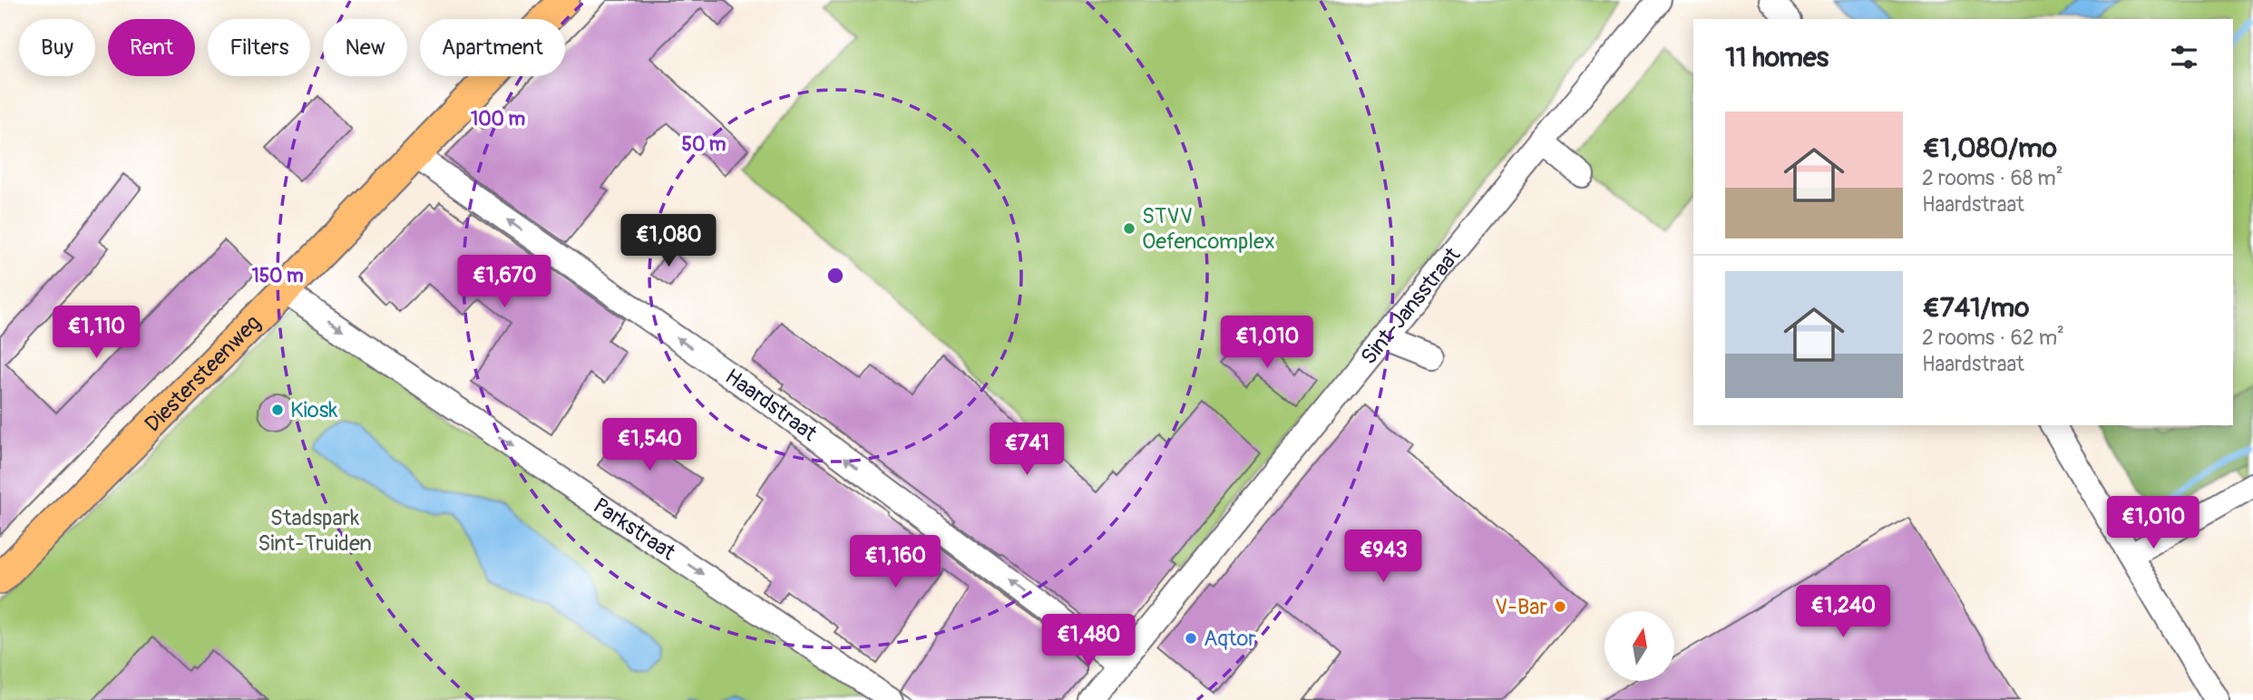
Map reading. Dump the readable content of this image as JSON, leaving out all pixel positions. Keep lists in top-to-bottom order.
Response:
{
  "streets": {
    "main road": ["Diestersteenweg"],
    "street": ["Sint-Jansstraat", "Haardstraat", "Parkstraat"]
  },
  "crossings": [
    ["Sint-Jansstraat", "Haardstraat"],
    ["Diestersteenweg", "Haardstraat"],
    ["Diestersteenweg", "Parkstraat"]
  ],
  "one_way": ["Haardstraat", "Parkstraat"],
  "parks": ["Stadspark Sint-Truiden"],
  "places": [
    "STVV Oefencomplex",
    "Kiosk",
    "V-Bar",
    "Aqtor"
  ],
  "north": "top",
  "page": {
    "chip": [
      "Buy",
      "Rent",
      "Filters",
      "New",
      "Apartment"
    ],
    "heading": "11 homes",
    "list": [
      {
        "name": "€1,080/mo",
        "note": "2 rooms · 68 m² · Haardstraat"
      },
      {
        "name": "€741/mo",
        "note": "2 rooms · 62 m² · Haardstraat"
      }
    ],
    "price": [
      "€1,080",
      "€1,670",
      "€1,110",
      "€1,010",
      "€1,540",
      "€741",
      "€1,010",
      "€943",
      "€1,160",
      "€1,240",
      "€1,480"
    ]
  },
  "rings": ["100 m", "50 m", "150 m"]
}
